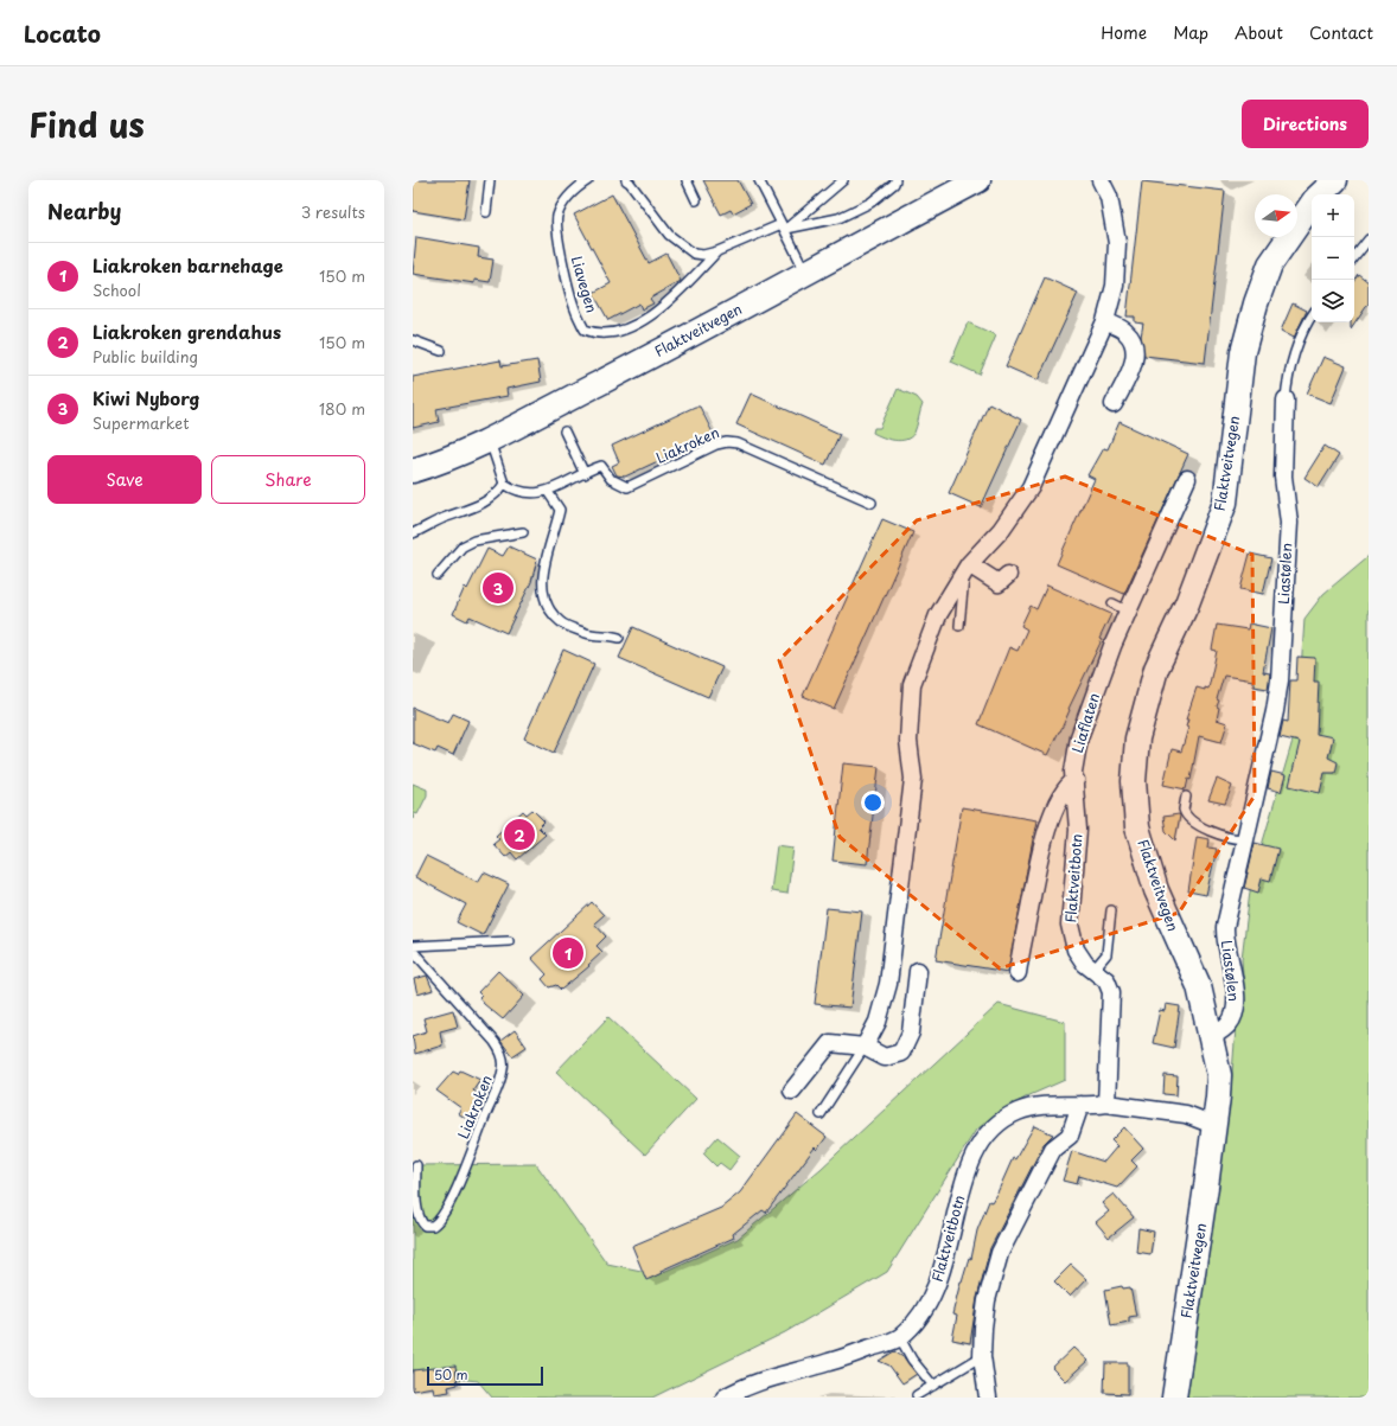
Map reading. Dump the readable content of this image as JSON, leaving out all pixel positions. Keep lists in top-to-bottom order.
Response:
{
  "streets": {
    "main road": ["Flaktveitvegen"],
    "street": ["Liastølen", "Liaflaten", "Flaktveitbotn"],
    "lane": ["Liavegen", "Liakroken"]
  },
  "crossings": [
    ["Flaktveitvegen", "Liastølen"],
    ["Flaktveitvegen", "Flaktveitbotn"],
    ["Liaflaten", "Flaktveitbotn"]
  ],
  "scale_bar": "50 m",
  "north": "right",
  "page": {
    "header": "Locato",
    "nav": [
      "Home",
      "Map",
      "About",
      "Contact"
    ],
    "title": "Find us",
    "buttons": [
      "Directions",
      ["Save", "Share"]
    ],
    "heading": ["Nearby", "3 results"],
    "map_buttons": ["+", "−"],
    "list": [
      {
        "mark": "1",
        "name": "Liakroken barnehage",
        "note": "School",
        "value": "150 m"
      },
      {
        "mark": "2",
        "name": "Liakroken grendahus",
        "note": "Public building",
        "value": "150 m"
      },
      {
        "mark": "3",
        "name": "Kiwi Nyborg",
        "note": "Supermarket",
        "value": "180 m"
      }
    ],
    "pins": ["3", "2", "1"],
    "scale": "50 m"
  }
}
